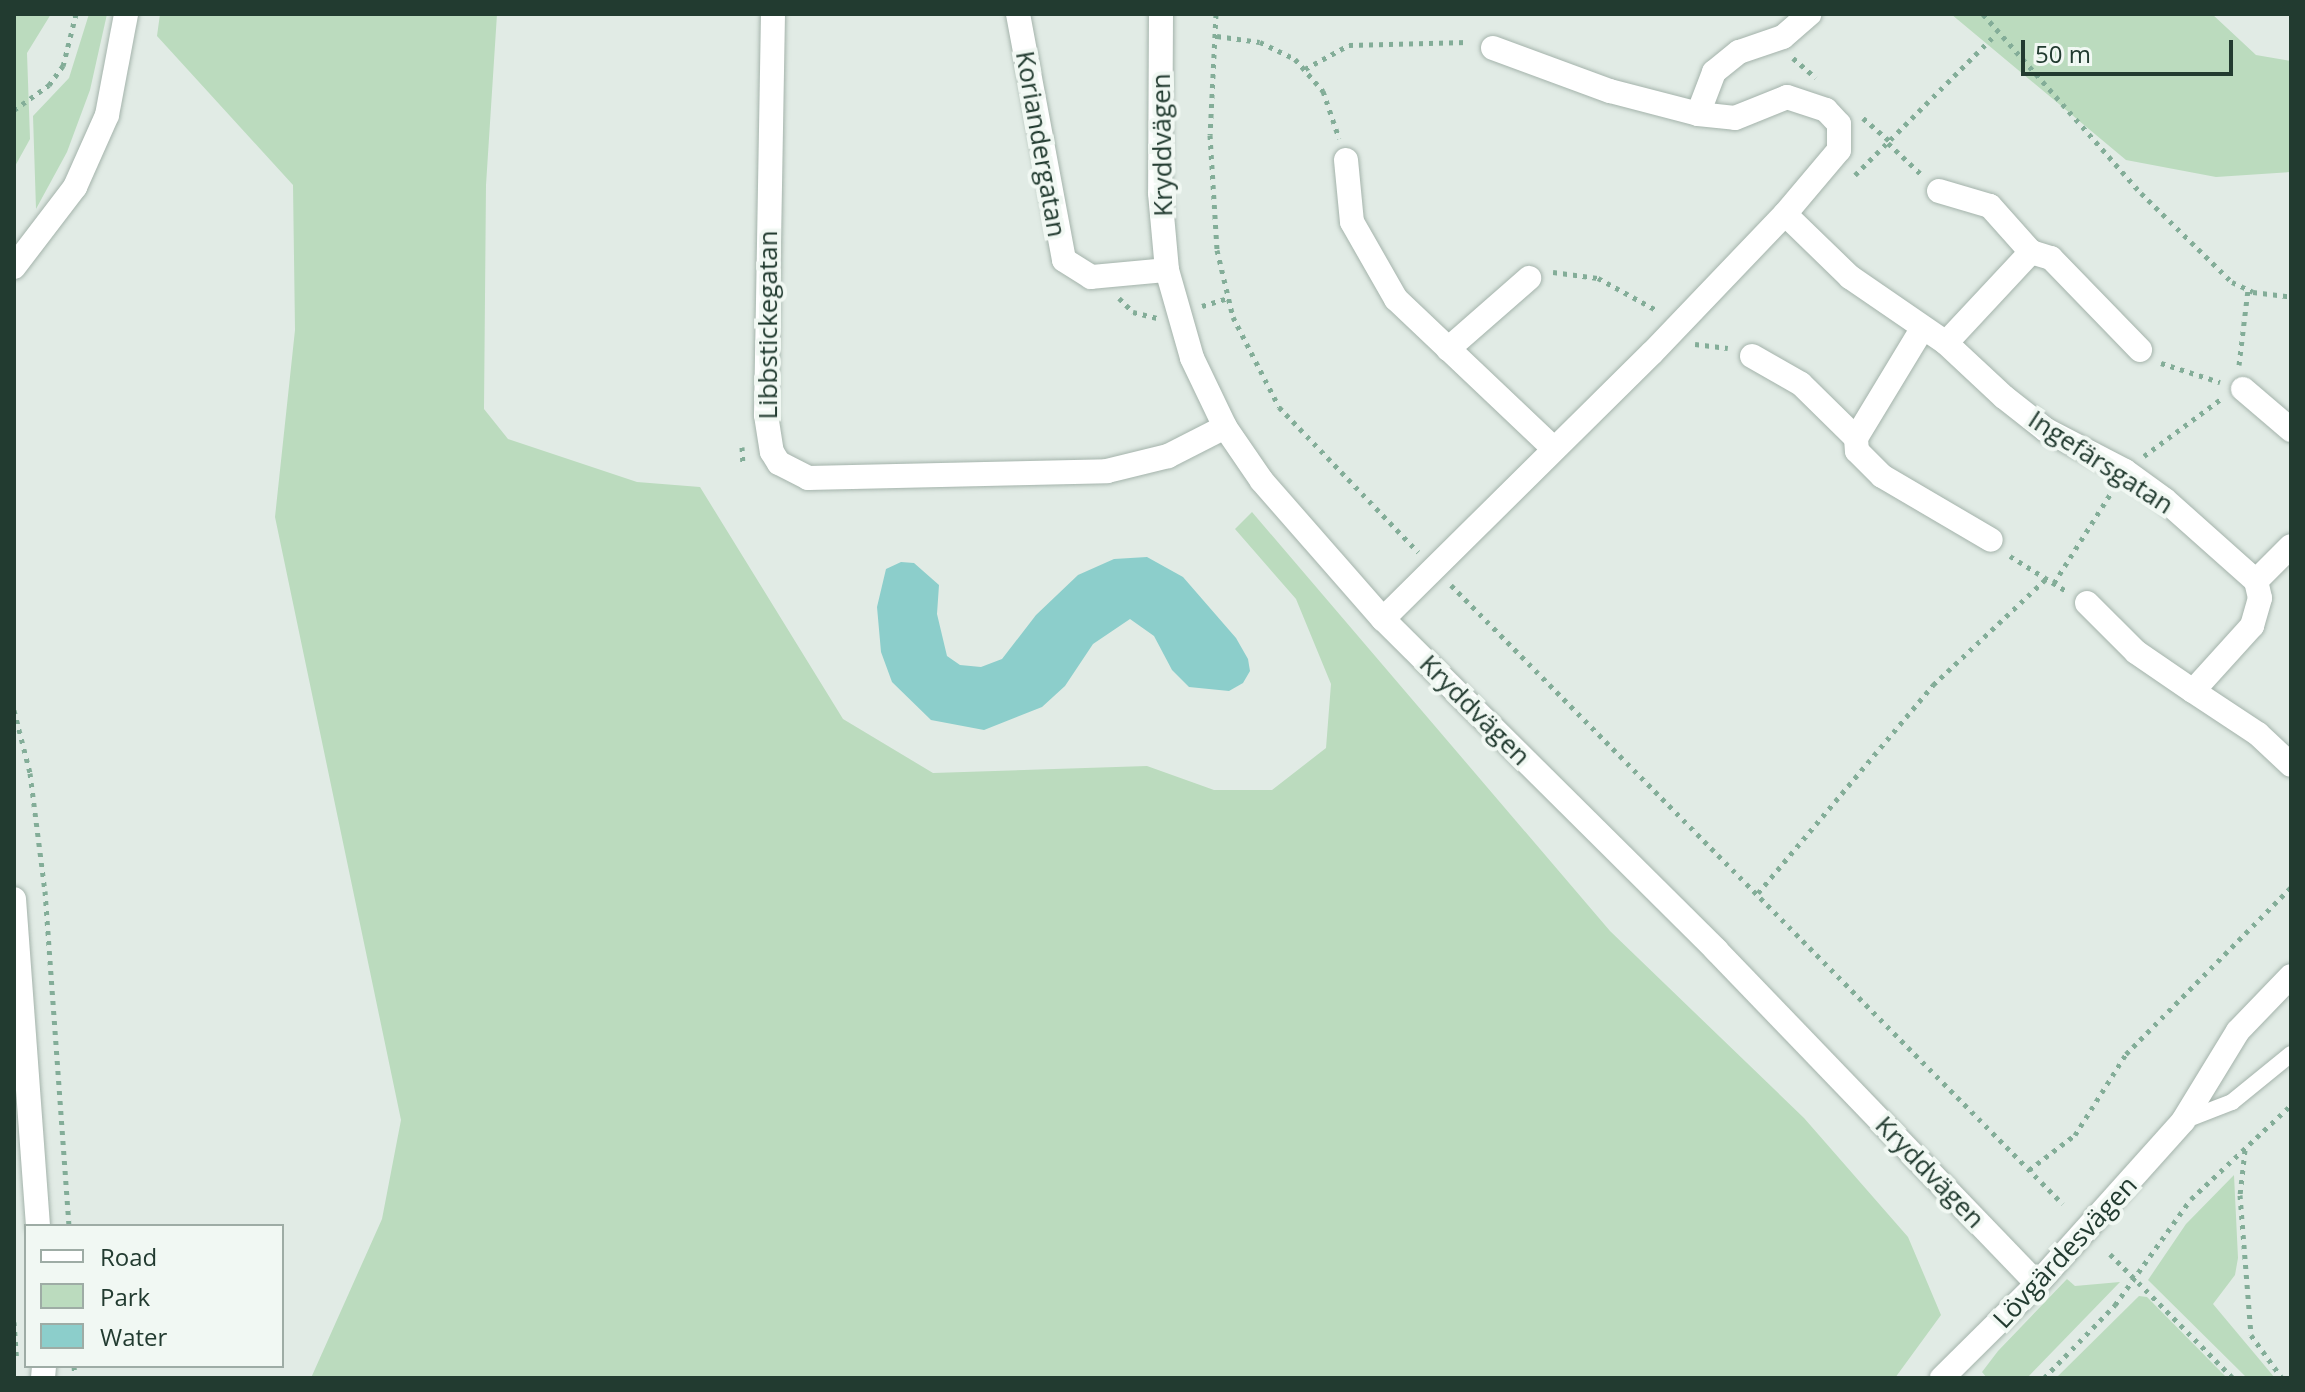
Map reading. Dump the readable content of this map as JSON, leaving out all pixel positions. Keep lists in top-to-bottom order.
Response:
{
  "streets": {
    "street": [
      "Koriandergatan",
      "Kryddvägen",
      "Libbstickegatan",
      "Ingefärsgatan",
      "Lövgärdesvägen"
    ]
  },
  "crossings": [
    ["Koriandergatan", "Kryddvägen"],
    ["Kryddvägen", "Libbstickegatan"],
    ["Kryddvägen", "Lövgärdesvägen"]
  ],
  "legend": ["Road", "Park", "Water"],
  "scale_bar": "50 m"
}
